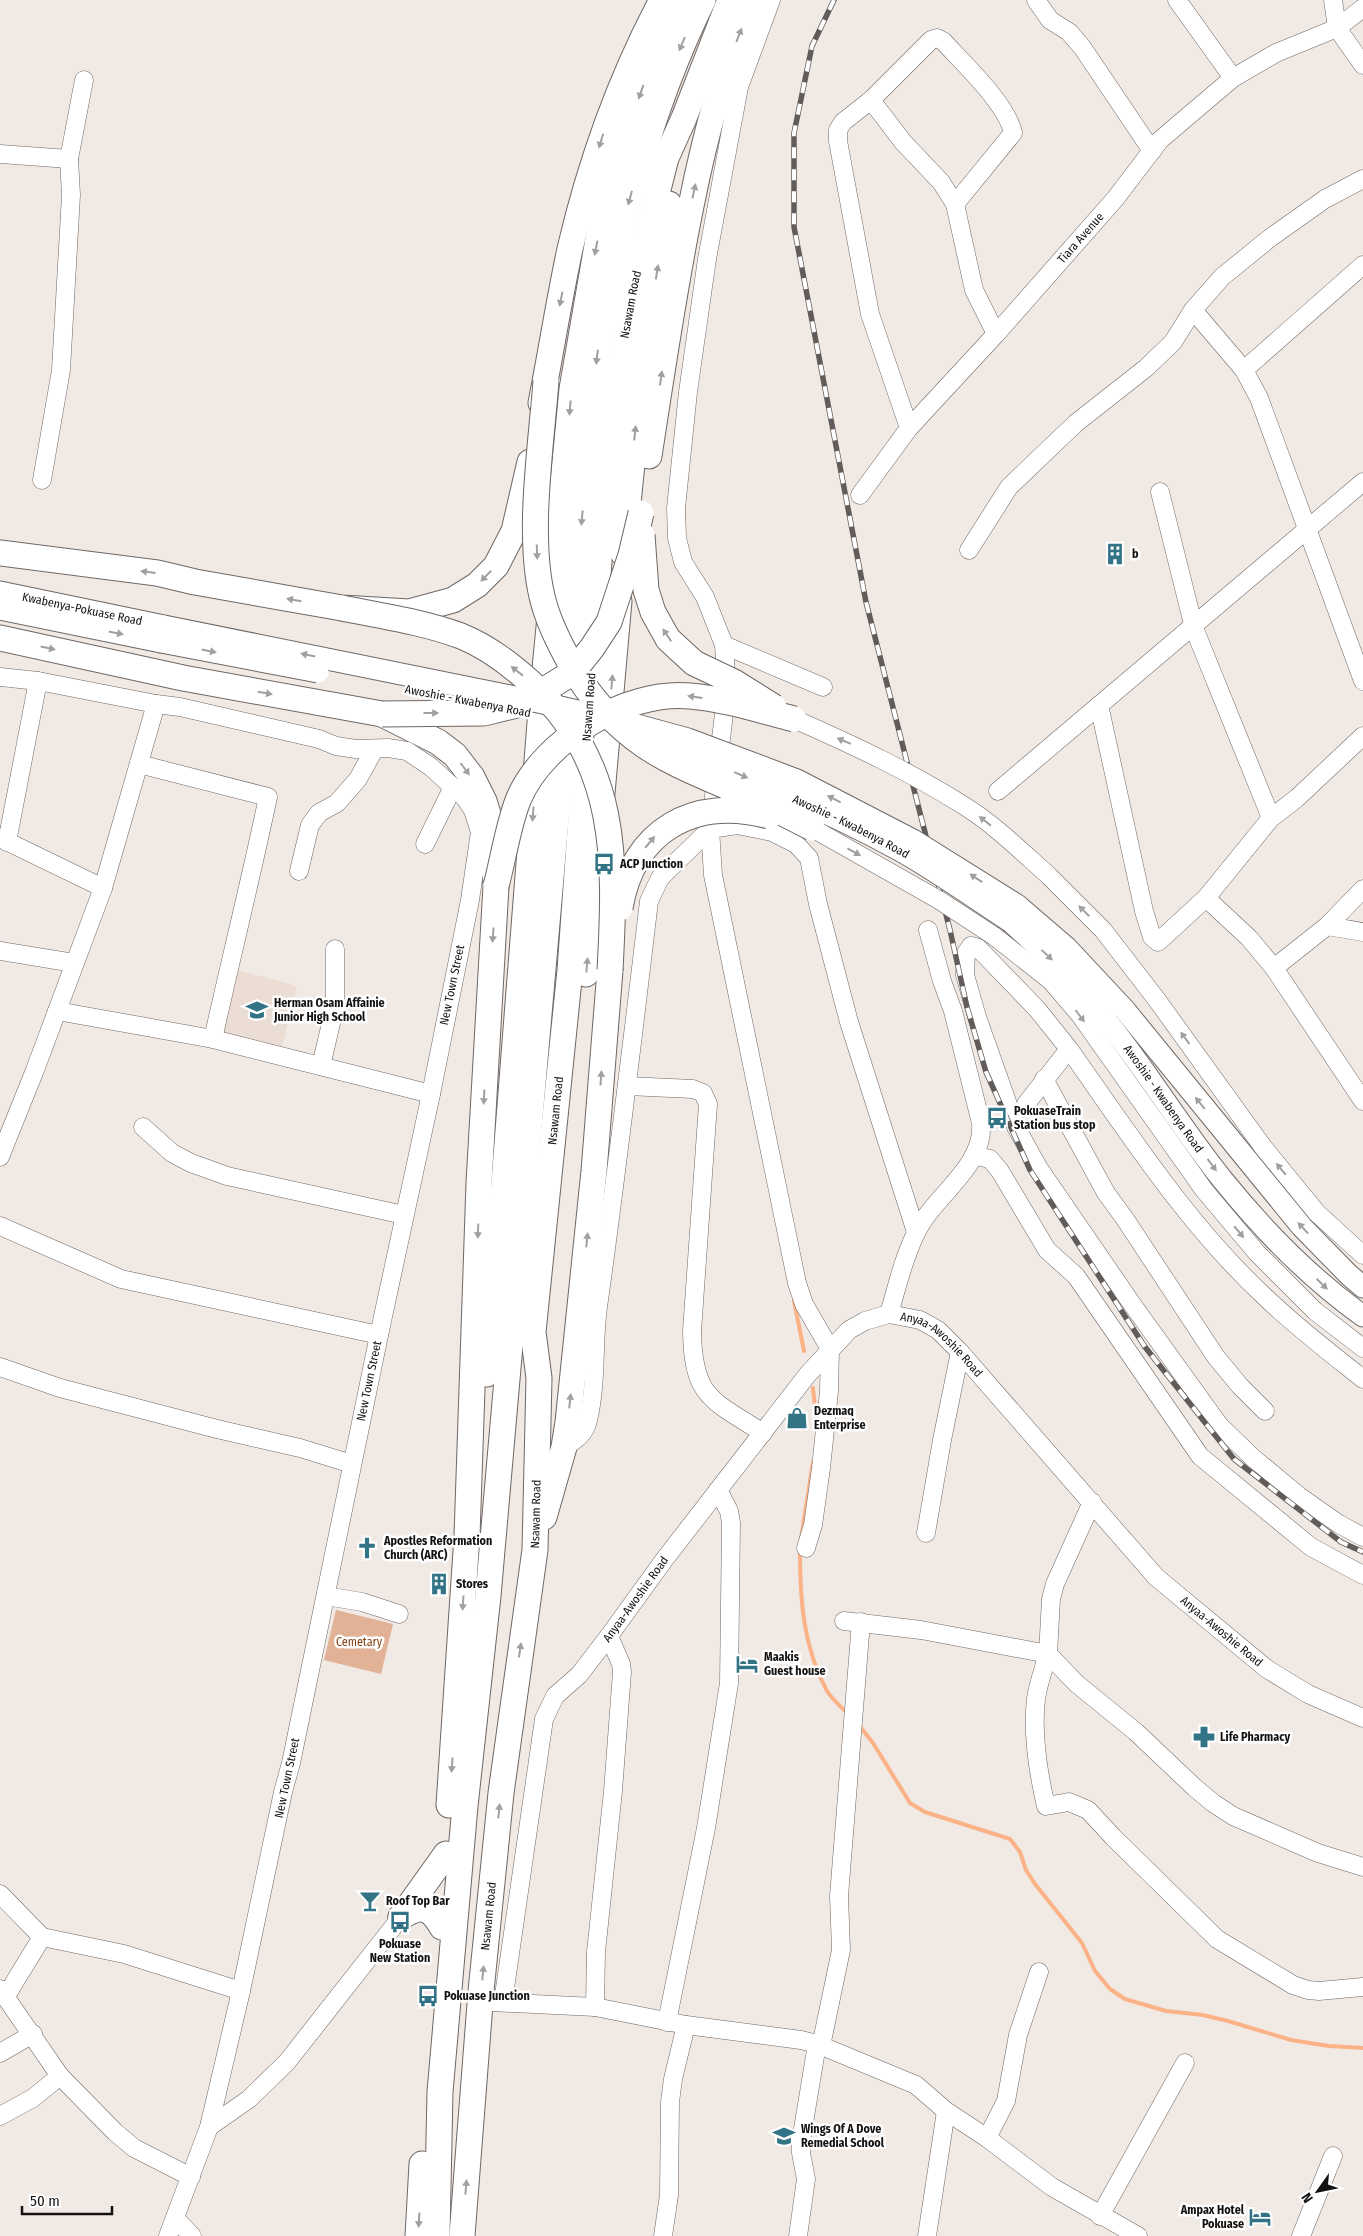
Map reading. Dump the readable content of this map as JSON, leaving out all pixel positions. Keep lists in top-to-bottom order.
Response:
{
  "streets": {
    "highway": ["Nsawam Road"],
    "main road": ["Kwabenya-Pokuase Road", "Awoshie - Kwabenya Road"],
    "street": ["Tiara Avenue", "New Town Street", "Anyaa-Awoshie Road"]
  },
  "crossings": [
    ["Nsawam Road", "Anyaa-Awoshie Road"],
    ["Kwabenya-Pokuase Road", "Awoshie - Kwabenya Road"]
  ],
  "parks": ["Cemetary"],
  "places": {
    "building": ["b", "Stores"],
    "bus stop": [
      "ACP Junction",
      "PokuaseTrain Station bus stop",
      "Pokuase New Station",
      "Pokuase Junction"
    ],
    "school or university": ["Herman Osam Affainie Junior High School", "Wings Of A Dove Remedial School"],
    "shop": ["Dezmaq Enterprise"],
    "church": ["Apostles Reformation Church (ARC)"],
    "hotel": ["Maakis Guest house", "Ampax Hotel Pokuase"],
    "pharmacy": ["Life Pharmacy"],
    "bar": ["Roof Top Bar"]
  },
  "scale_bar": "50 m",
  "north": "bottom left"
}
